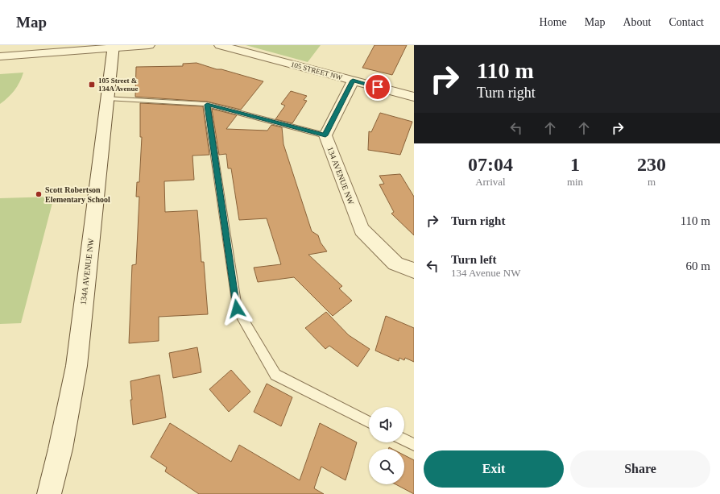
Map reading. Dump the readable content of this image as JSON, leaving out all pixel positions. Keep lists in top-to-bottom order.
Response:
{
  "streets": {
    "street": ["105 STREET NW", "134 AVENUE NW", "134A AVENUE NW"]
  },
  "places": {
    "transit": ["105 Street & 134A Avenue"],
    "other": ["Scott Robertson Elementary School"]
  },
  "page": {
    "header": "Map",
    "nav": [
      "Home",
      "Map",
      "About",
      "Contact"
    ],
    "turn": ["110 m", "Turn right"],
    "eta": [
      "07:04",
      "Arrival",
      "1",
      "min",
      "230",
      "m"
    ],
    "list": [
      {
        "name": "Turn right",
        "value": "110 m"
      },
      {
        "name": "Turn left",
        "note": "134 Avenue NW",
        "value": "60 m"
      }
    ],
    "buttons": ["Exit", "Share"]
  }
}
